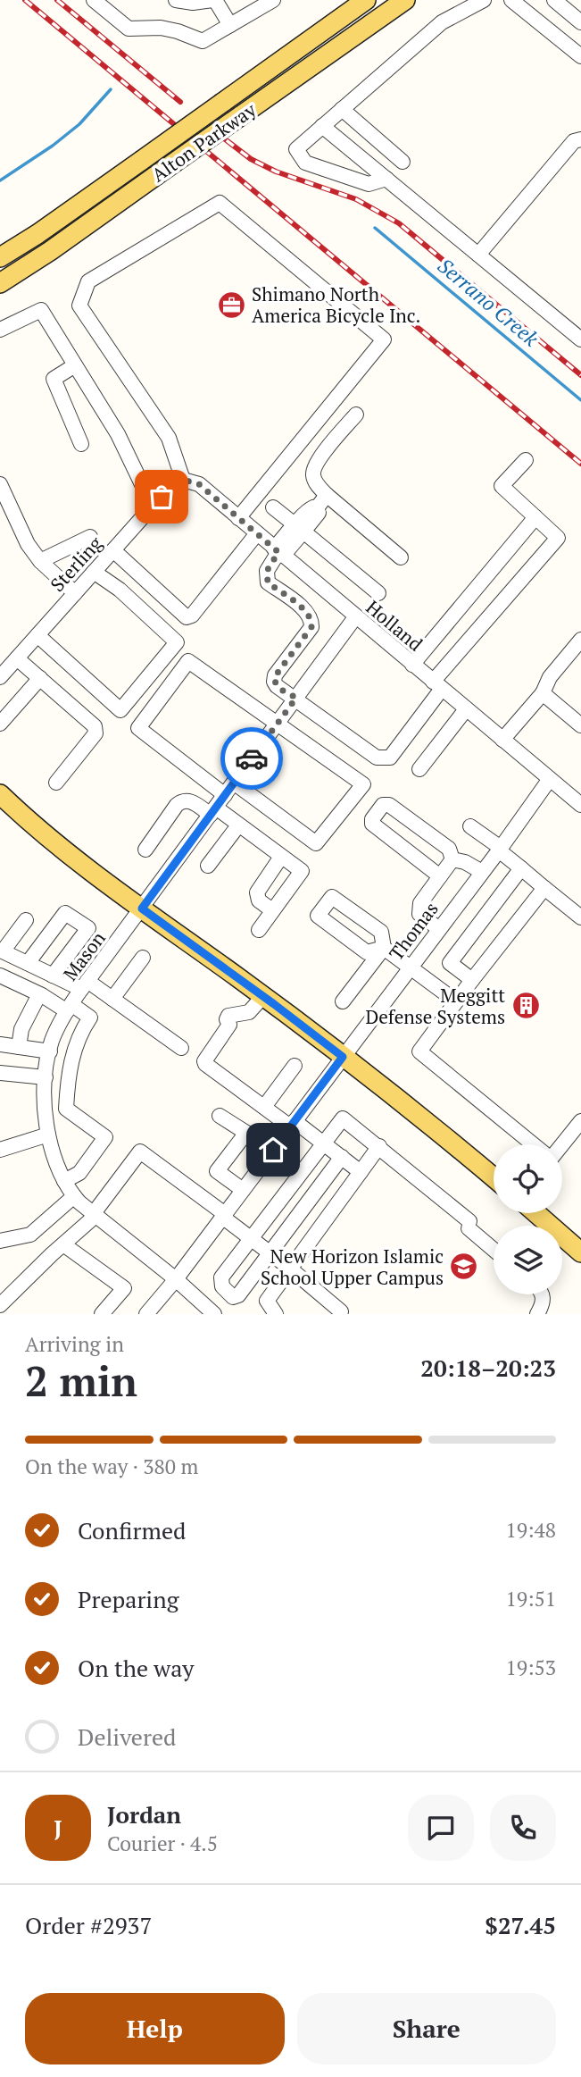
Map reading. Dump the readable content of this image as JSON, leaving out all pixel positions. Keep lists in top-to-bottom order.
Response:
{
  "streets": {
    "main road": ["Alton Parkway"],
    "street": [
      "Sterling",
      "Holland",
      "Thomas",
      "Mason"
    ]
  },
  "crossings": [
    ["Sterling", "Holland"],
    ["Holland", "Thomas"],
    ["Holland", "Mason"],
    ["Thomas", "Mason"]
  ],
  "water": ["Serrano Creek"],
  "places": {
    "office": ["Shimano North America Bicycle Inc."],
    "building": ["Meggitt Defense Systems"],
    "school or university": ["New Horizon Islamic School Upper Campus"]
  },
  "page": {
    "heading": ["2 min", "Arriving in", "20:18–20:23"],
    "panel": [
      "Jordan",
      "Courier · 4.5",
      "Order #2937",
      "$27.45"
    ],
    "bar": "On the way · 380 m",
    "list": [
      ["Confirmed", "19:48"],
      ["Preparing", "19:51"],
      ["On the way", "19:53"],
      "Delivered"
    ],
    "round": "J",
    "buttons": ["Help", "Share"]
  }
}
